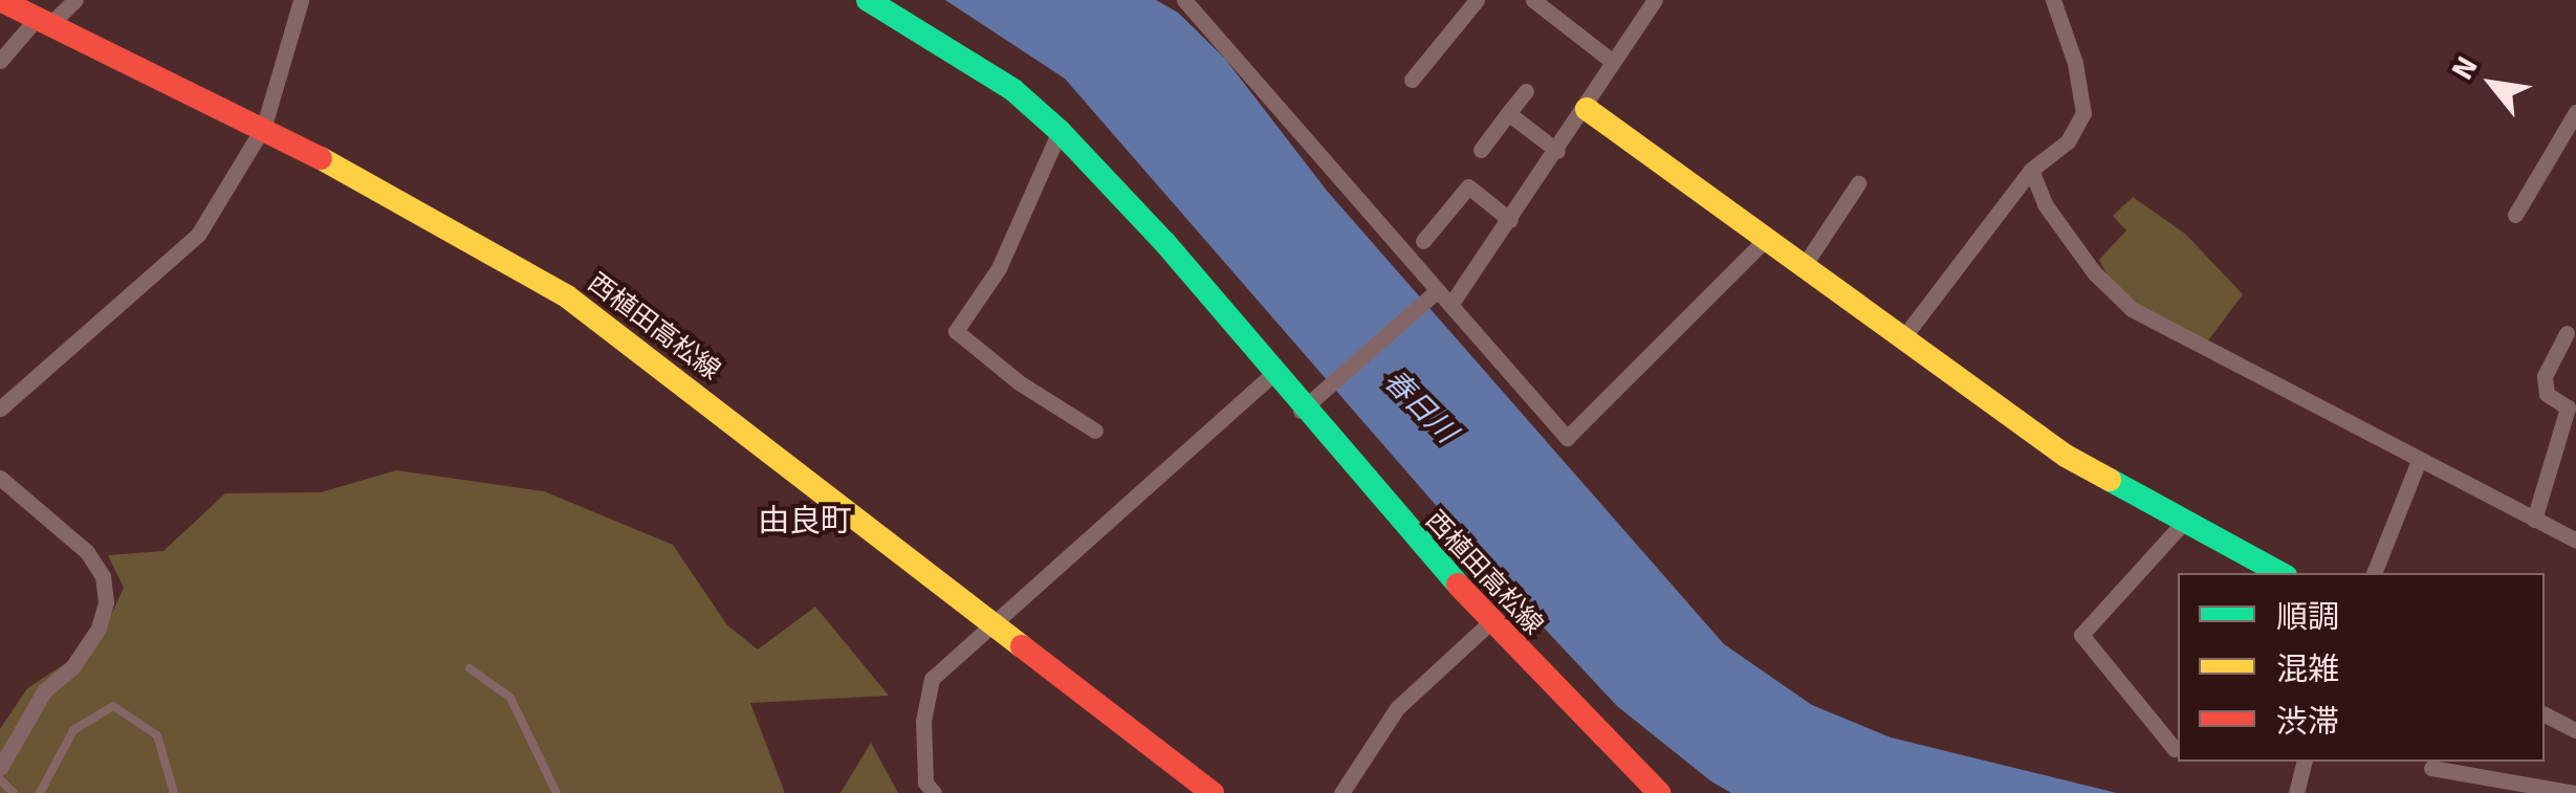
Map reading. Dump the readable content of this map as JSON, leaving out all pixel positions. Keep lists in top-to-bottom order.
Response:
{
  "streets": {
    "main road": ["西植田高松線"]
  },
  "districts": ["由良町"],
  "water": ["春日川"],
  "legend": ["順調", "混雑", "渋滞"],
  "north": "top left"
}
